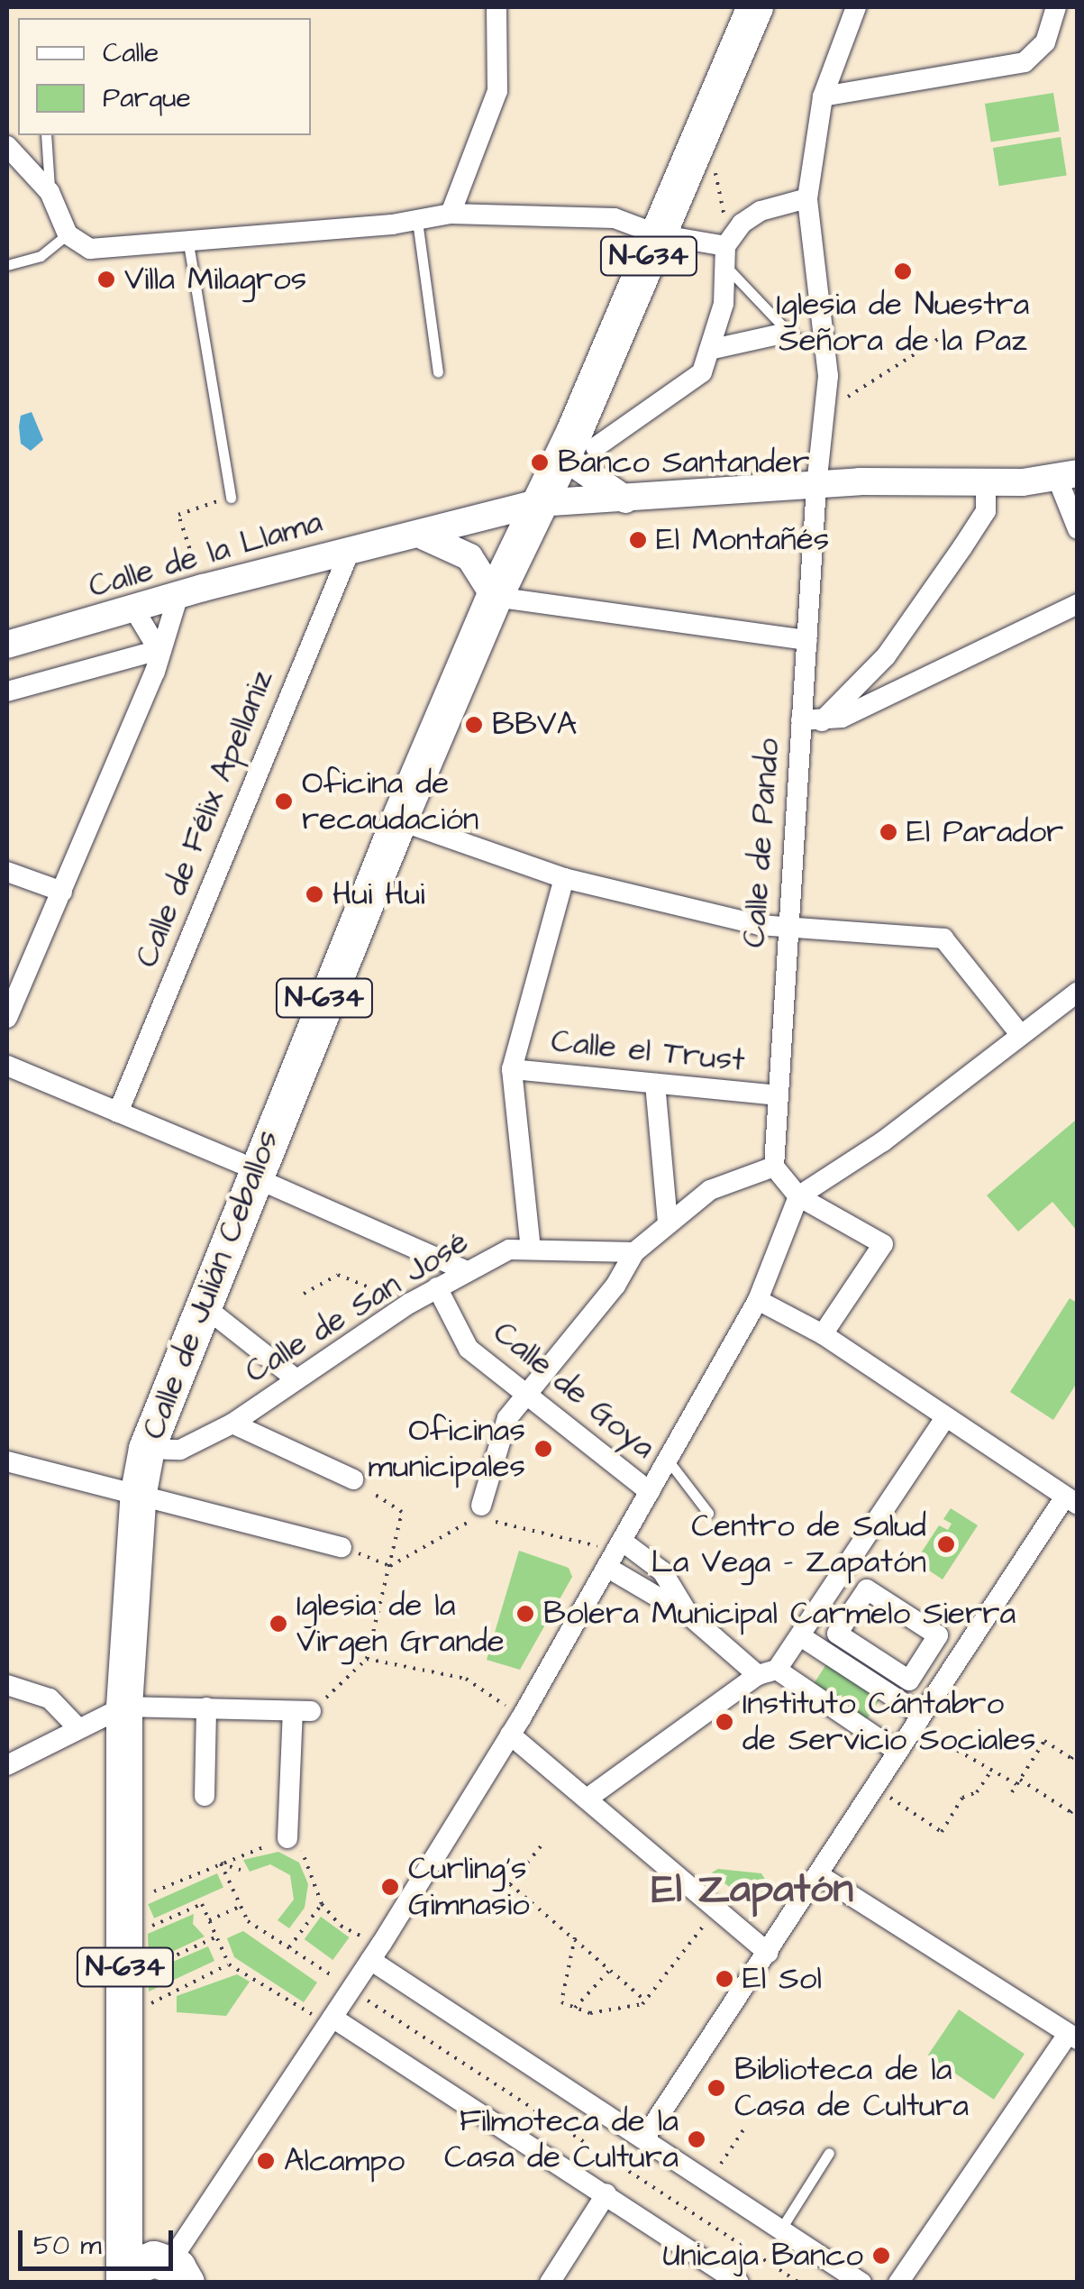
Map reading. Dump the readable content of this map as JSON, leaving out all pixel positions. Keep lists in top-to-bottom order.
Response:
{
  "streets": {
    "highway": ["N-634", "Calle de Julián Ceballos"],
    "main road": ["Calle de la Llama"],
    "street": [
      "Calle de Félix Apellaniz",
      "Calle de Pando",
      "Calle el Trust",
      "Calle de San José",
      "Calle de Goya"
    ]
  },
  "crossings": [
    ["N-634", "Calle de la Llama"],
    ["N-634", "Calle de Julián Ceballos"],
    ["Calle de la Llama", "Calle de Félix Apellaniz"],
    ["Calle de la Llama", "Calle de Pando"],
    ["Calle de la Llama", "Calle de Julián Ceballos"],
    ["Calle de Pando", "Calle el Trust"],
    ["Calle de Julián Ceballos", "Calle de San José"],
    ["Calle de San José", "Calle de Goya"]
  ],
  "districts": ["El Zapatón"],
  "places": [
    "Iglesia de Nuestra Señora de la Paz",
    "Villa Milagros",
    "Banco Santander",
    "El Montañés",
    "BBVA",
    "Oficina de recaudación",
    "El Parador",
    "Hui Hui",
    "Oficinas municipales",
    "Centro de Salud La Vega - Zapatón",
    "Bolera Municipal Carmelo Sierra",
    "Iglesia de la Virgen Grande",
    "Instituto Cántabro de Servicio Sociales",
    "Curling's Gimnasio",
    "El Sol",
    "Biblioteca de la Casa de Cultura",
    "Filmoteca de la Casa de Cultura",
    "Alcampo",
    "Unicaja Banco"
  ],
  "legend": ["Calle", "Parque"],
  "scale_bar": "50 m"
}
